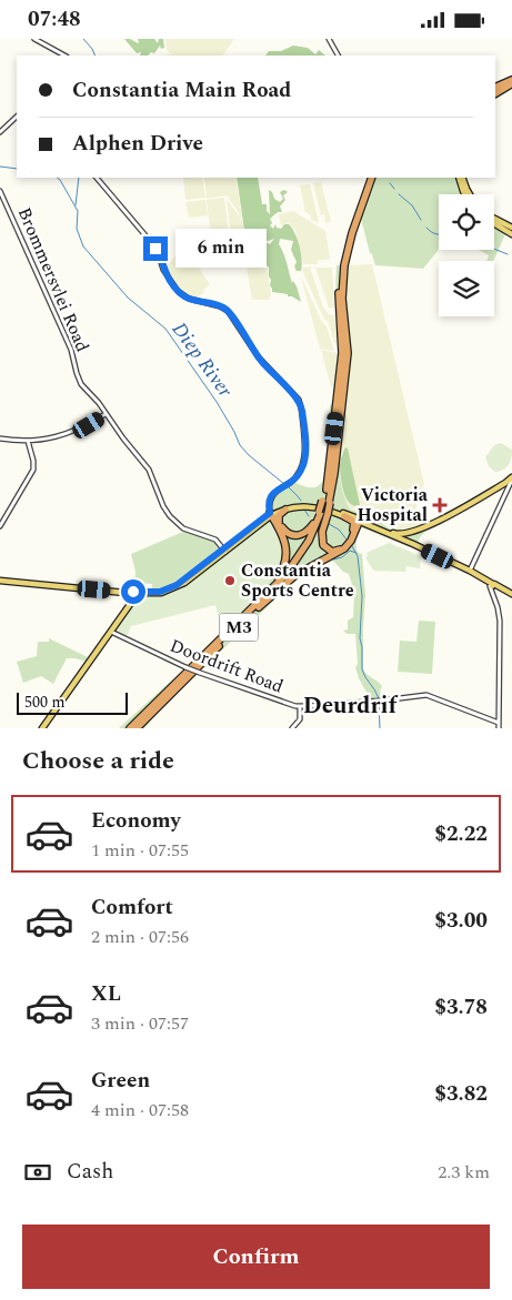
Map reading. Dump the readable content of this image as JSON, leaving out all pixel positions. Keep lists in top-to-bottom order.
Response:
{
  "streets": {
    "highway": ["M3"],
    "street": ["Brommersvlei Road", "Doordrift Road"]
  },
  "districts": ["Deurdrif"],
  "water": ["Diep River"],
  "places": {
    "health": ["Victoria Hospital"],
    "other": ["Constantia Sports Centre"]
  },
  "scale_bar": "500 m",
  "page": {
    "status": "07:48",
    "banner": ["Constantia Main Road", "Alphen Drive"],
    "bubble": "6 min",
    "scale": "500 m",
    "heading": "Choose a ride",
    "list": [
      {
        "name": "Economy",
        "note": "1 min · 07:55",
        "value": "$2.22"
      },
      {
        "name": "Comfort",
        "note": "2 min · 07:56",
        "value": "$3.00"
      },
      {
        "name": "XL",
        "note": "3 min · 07:57",
        "value": "$3.78"
      },
      {
        "name": "Green",
        "note": "4 min · 07:58",
        "value": "$3.82"
      }
    ],
    "pay": ["Cash", "2.3 km"],
    "buttons": "Confirm"
  }
}
